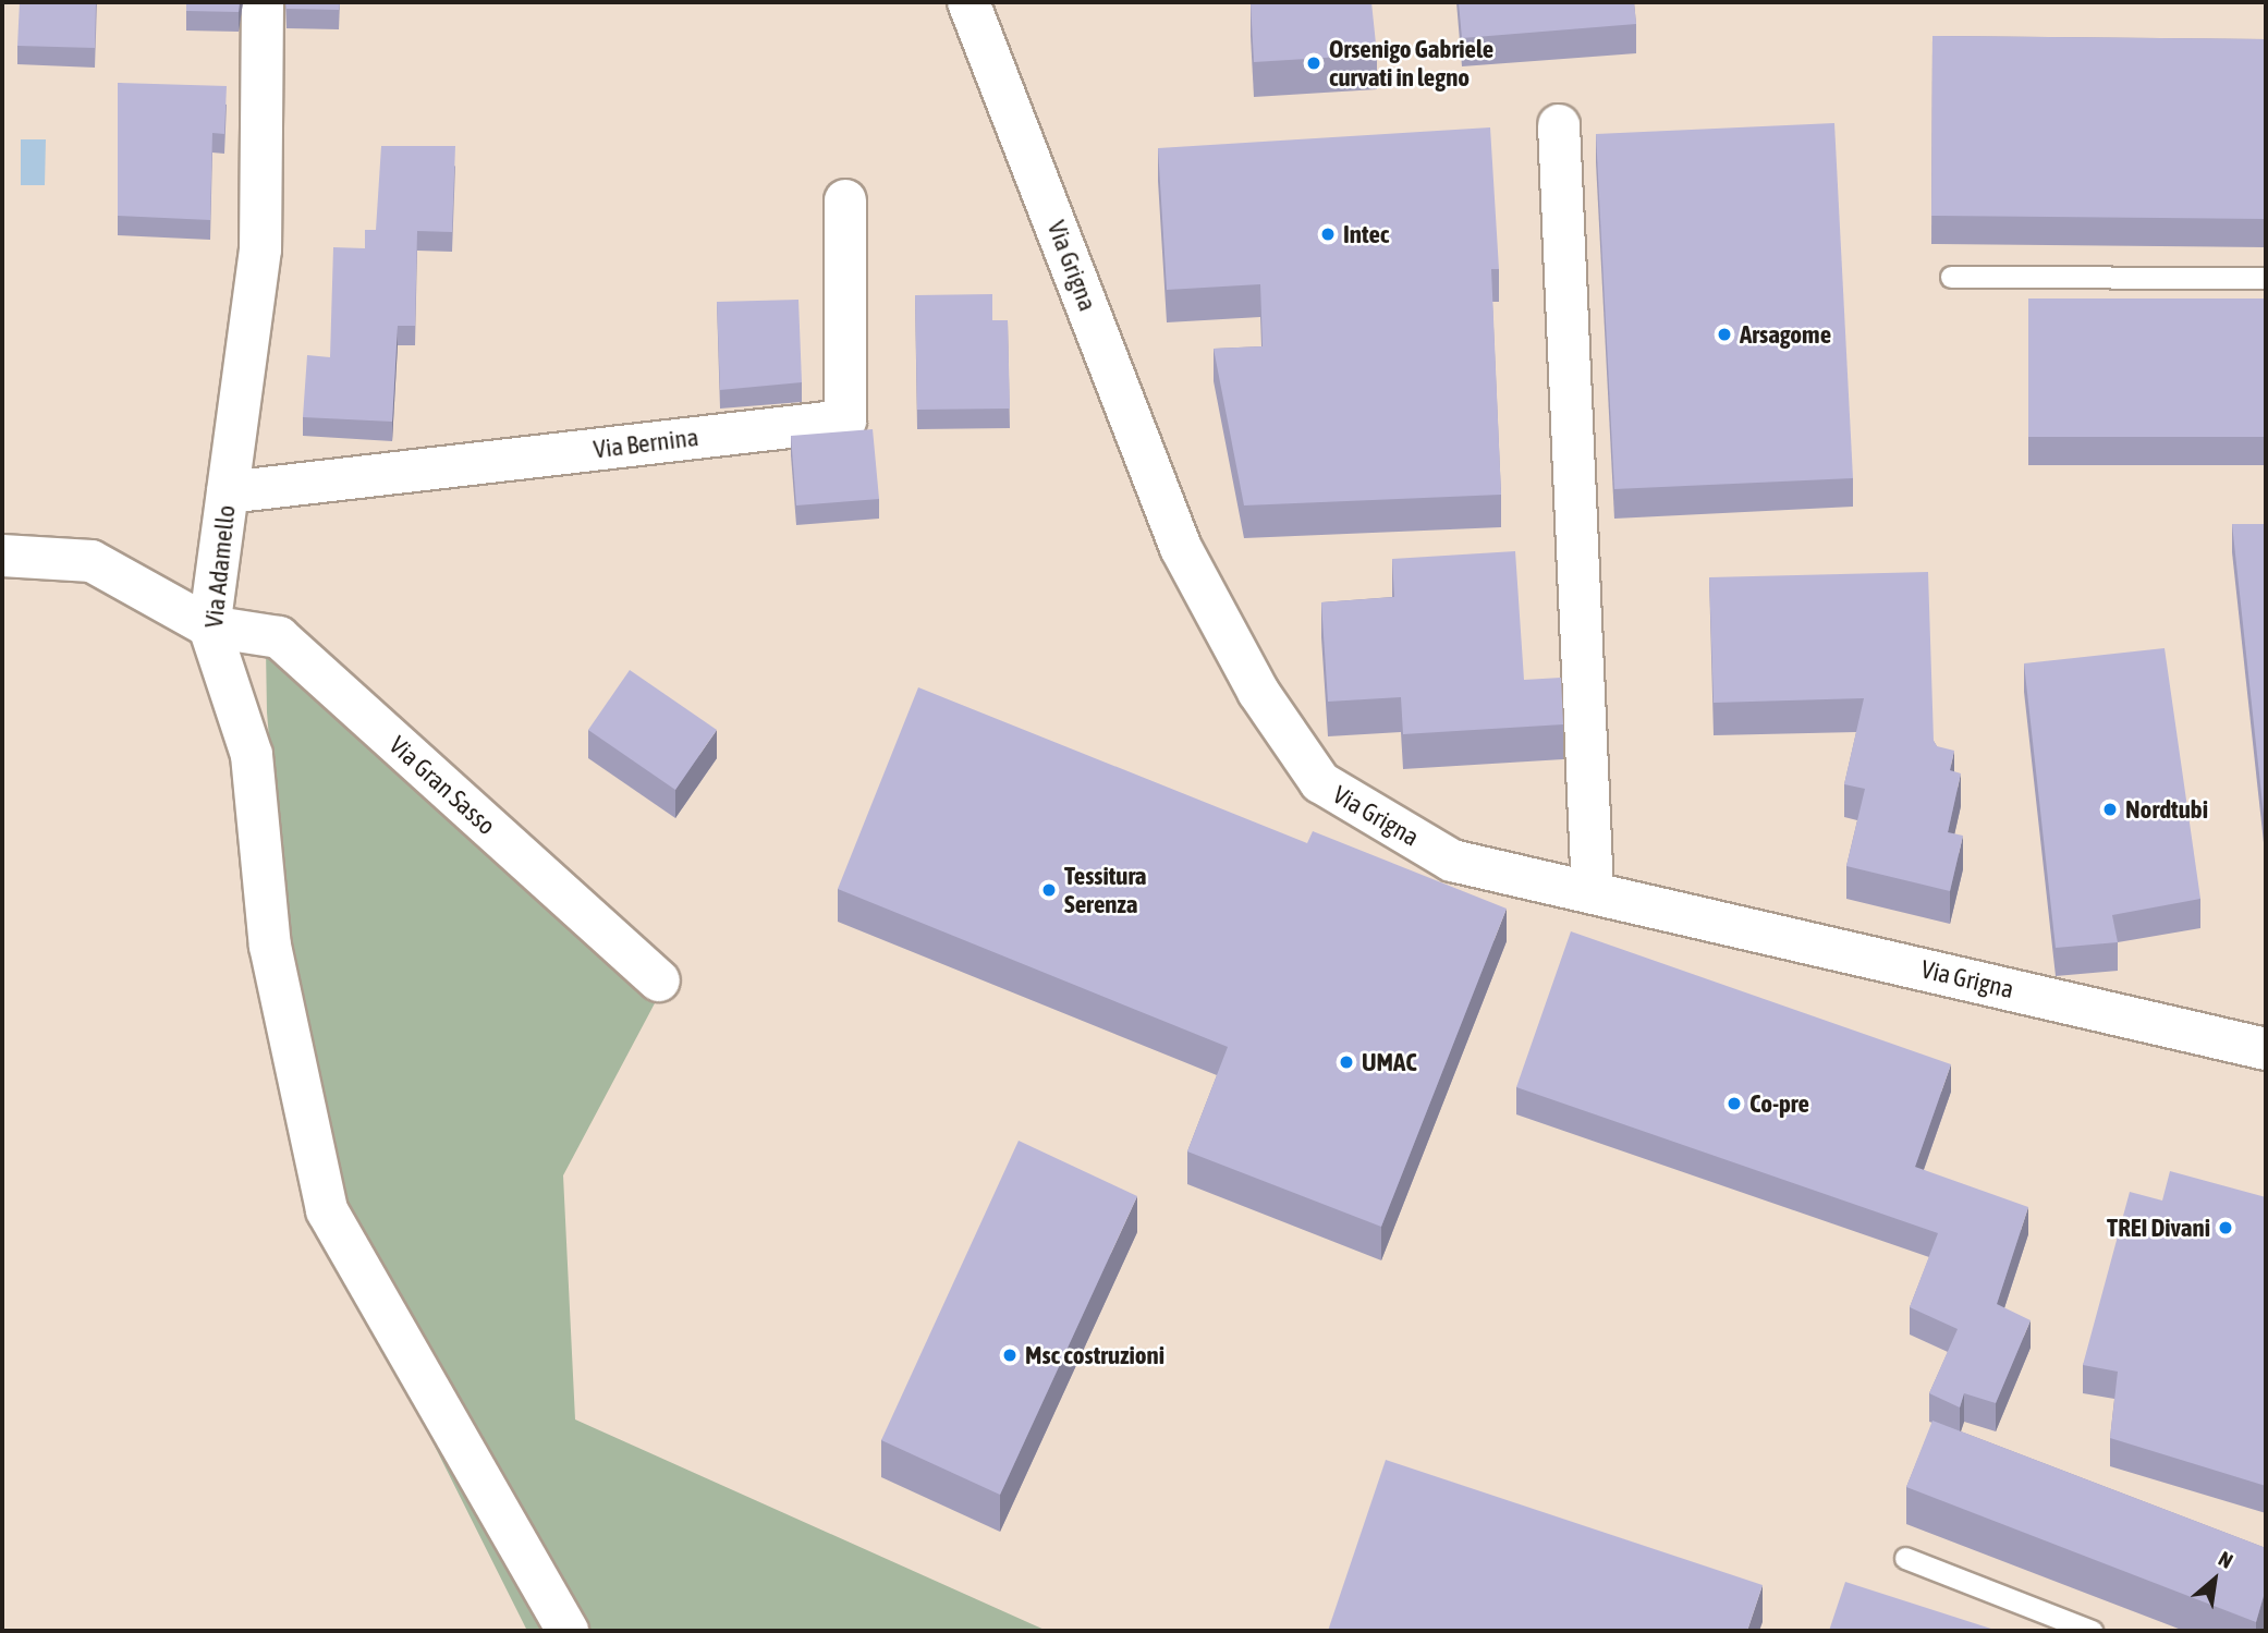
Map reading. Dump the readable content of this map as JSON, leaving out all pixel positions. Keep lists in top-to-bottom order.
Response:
{
  "streets": {
    "street": [
      "Via Grigna",
      "Via Bernina",
      "Via Adamello",
      "Via Gran Sasso"
    ]
  },
  "crossings": [
    ["Via Bernina", "Via Adamello"],
    ["Via Adamello", "Via Gran Sasso"]
  ],
  "places": [
    "Orsenigo Gabriele curvati in legno",
    "Intec",
    "Arsagome",
    "Nordtubi",
    "Tessitura Serenza",
    "UMAC",
    "Co-pre",
    "TREI Divani",
    "Msc costruzioni"
  ],
  "north": "top right"
}
